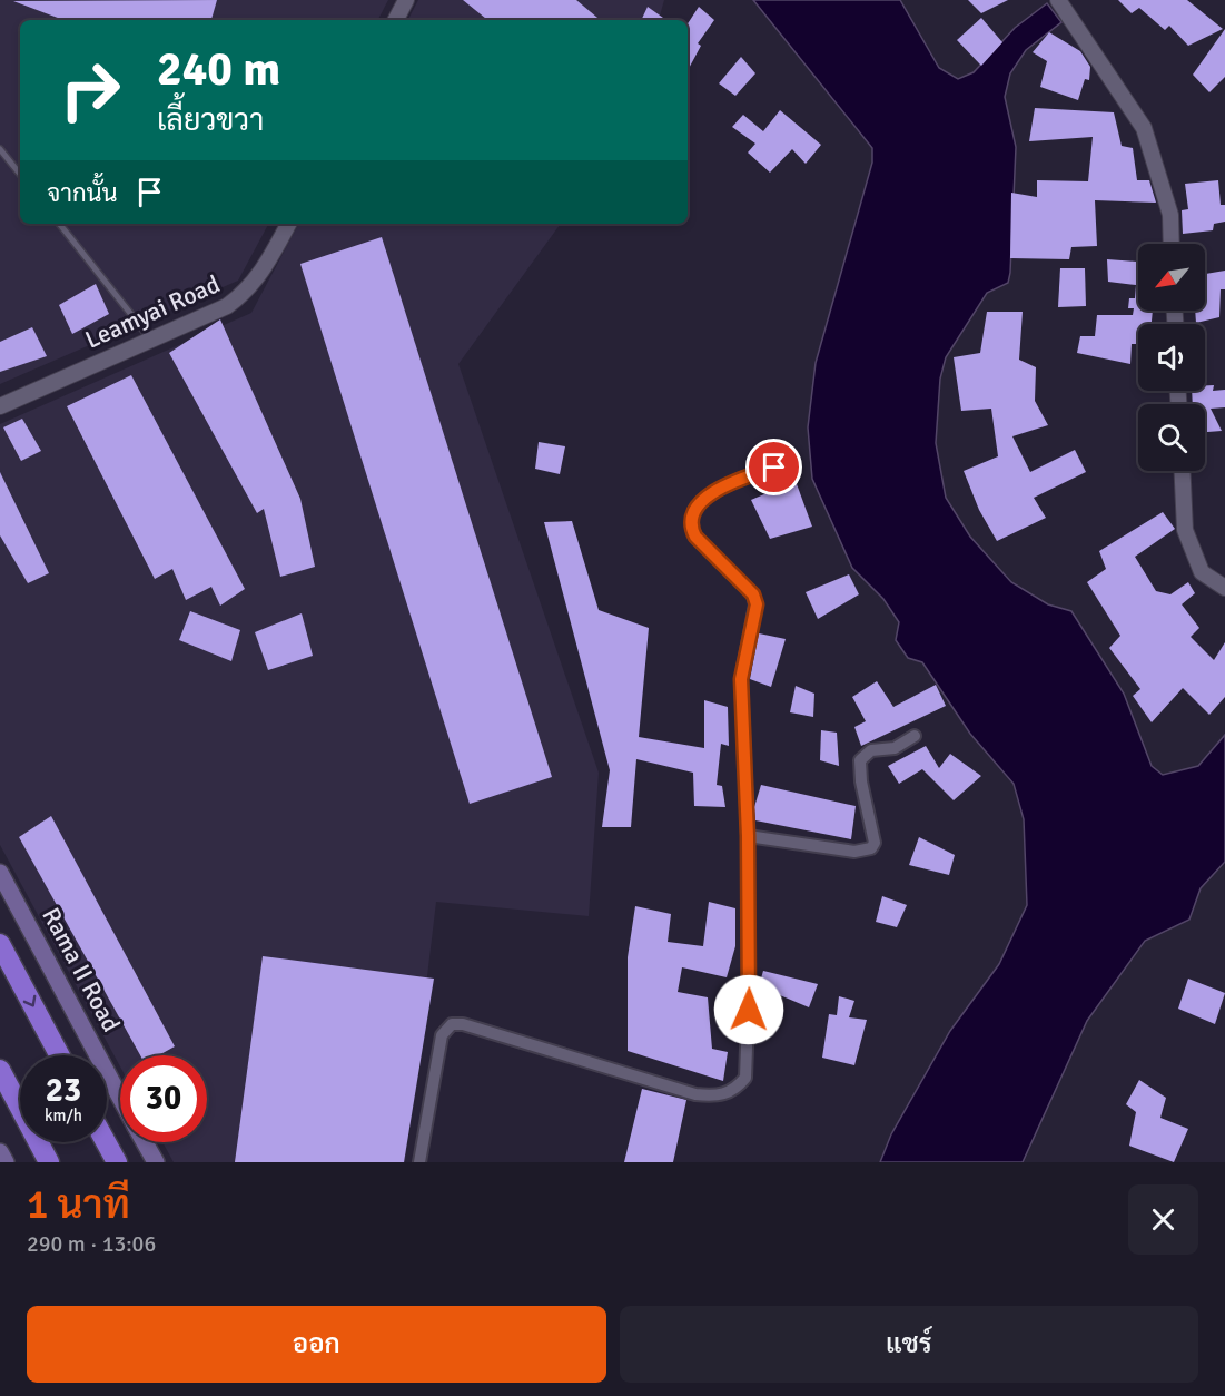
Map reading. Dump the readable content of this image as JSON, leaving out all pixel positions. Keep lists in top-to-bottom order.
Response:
{
  "streets": {
    "main road": ["Rama II Road"],
    "street": ["Leamyai Road"]
  },
  "north": "bottom left",
  "page": {
    "turn": ["240 m", "เลี้ยวขวา"],
    "then": "จากนั้น",
    "speed": "23 km/h",
    "limit": "30",
    "heading": ["1 นาที", "290 m · 13:06"],
    "buttons": ["ออก", "แชร์"]
  }
}
